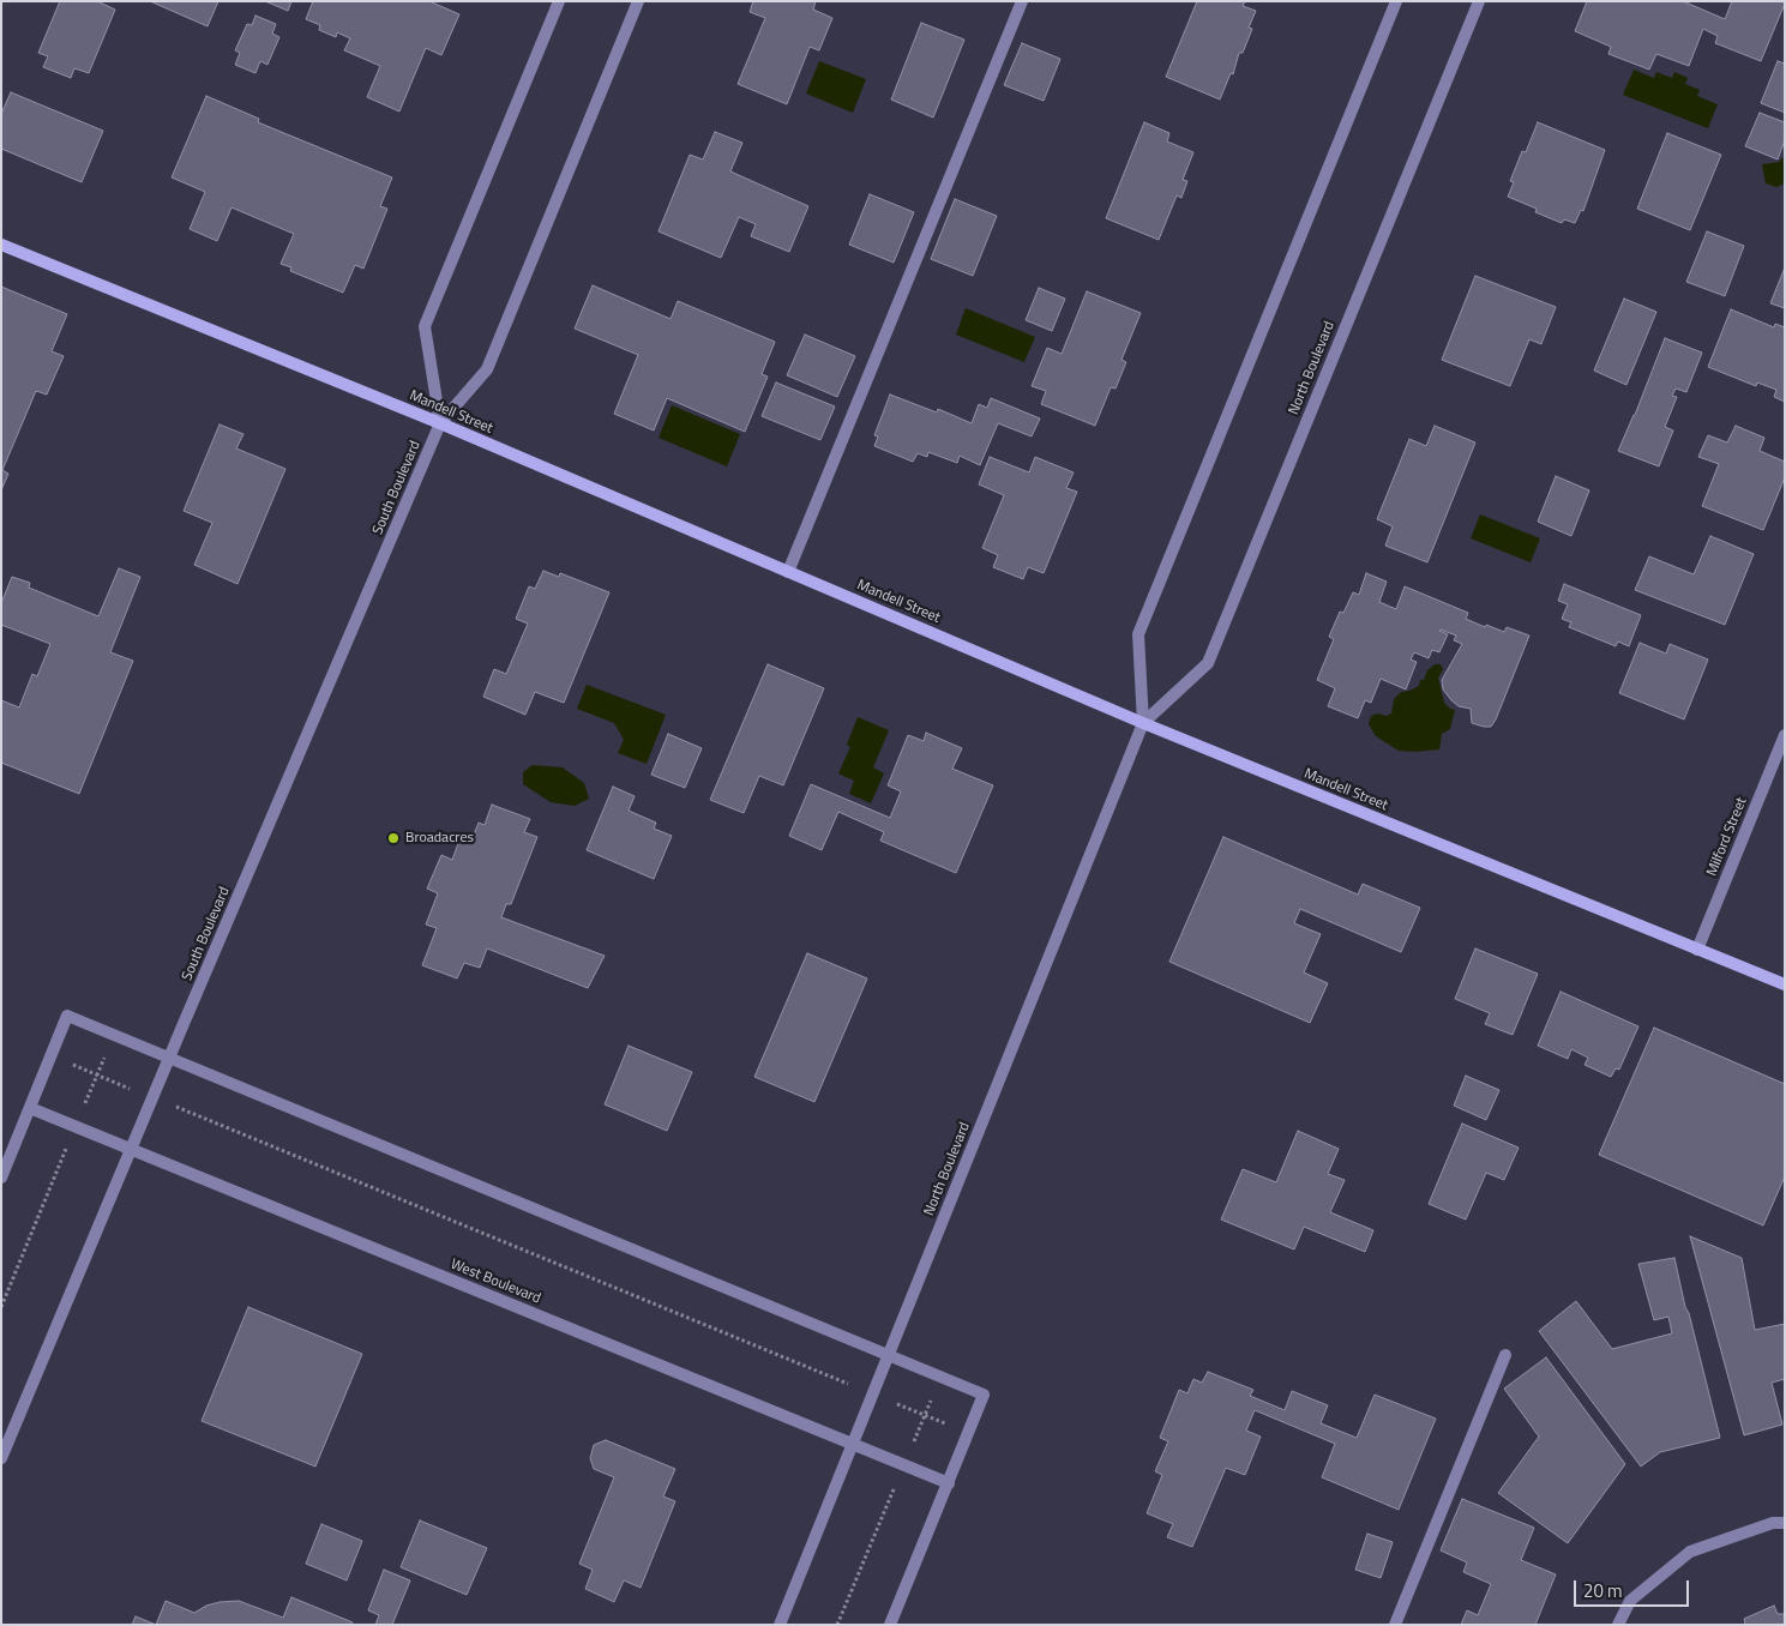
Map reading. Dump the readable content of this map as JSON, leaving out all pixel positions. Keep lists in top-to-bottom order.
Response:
{
  "streets": {
    "street": [
      "North Boulevard",
      "Mandell Street",
      "South Boulevard",
      "Milford Street",
      "West Boulevard"
    ]
  },
  "crossings": [
    ["North Boulevard", "Mandell Street"],
    ["North Boulevard", "West Boulevard"],
    ["Mandell Street", "South Boulevard"],
    ["Mandell Street", "Milford Street"],
    ["South Boulevard", "West Boulevard"]
  ],
  "places": ["Broadacres"],
  "scale_bar": "20 m"
}
